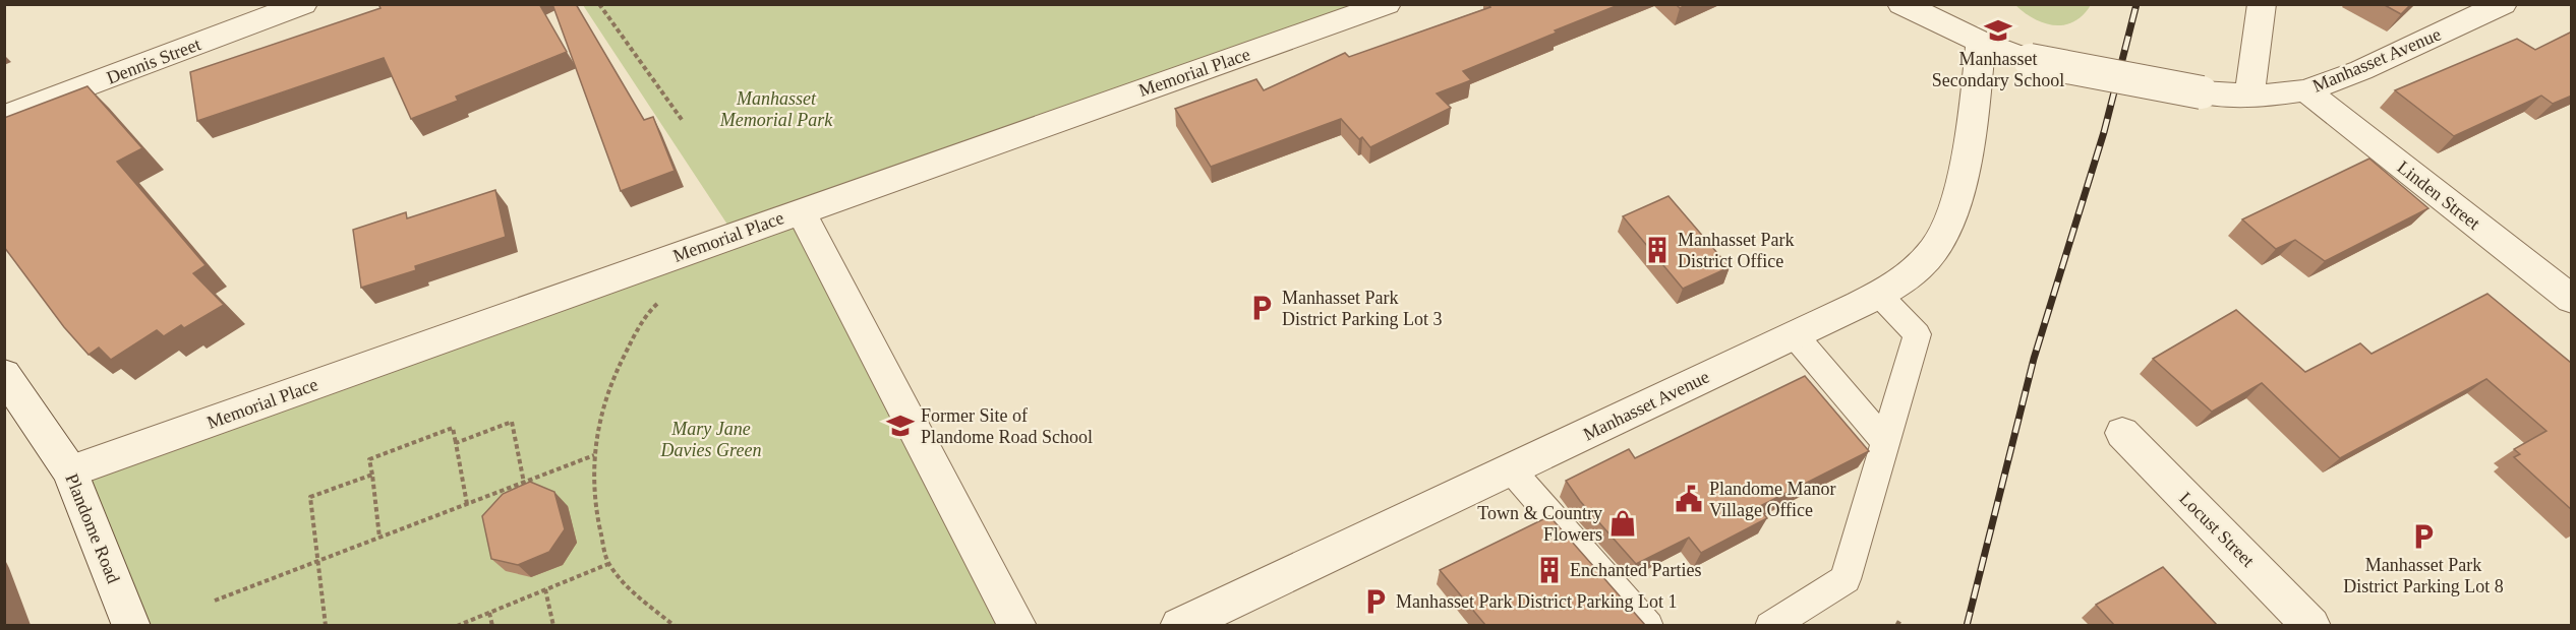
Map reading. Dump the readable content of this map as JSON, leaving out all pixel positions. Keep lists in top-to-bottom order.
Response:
{
  "streets": {
    "street": [
      "Manhasset Avenue",
      "Dennis Street",
      "Memorial Place",
      "Linden Street",
      "Plandome Road",
      "Locust Street"
    ]
  },
  "crossings": [
    ["Manhasset Avenue", "Linden Street"],
    ["Memorial Place", "Plandome Road"]
  ],
  "parks": ["Manhasset Memorial Park", "Mary Jane Davies Green"],
  "places": {
    "school or university": ["Manhasset Secondary School", "Former Site of Plandome Road School"],
    "building": ["Manhasset Park District Office", "Enchanted Parties"],
    "parking": ["Manhasset Park District Parking Lot 3", "Manhasset Park District Parking Lot 8", "Manhasset Park District Parking Lot 1"],
    "public building": ["Plandome Manor Village Office"],
    "shop": ["Town & Country Flowers"]
  }
}
